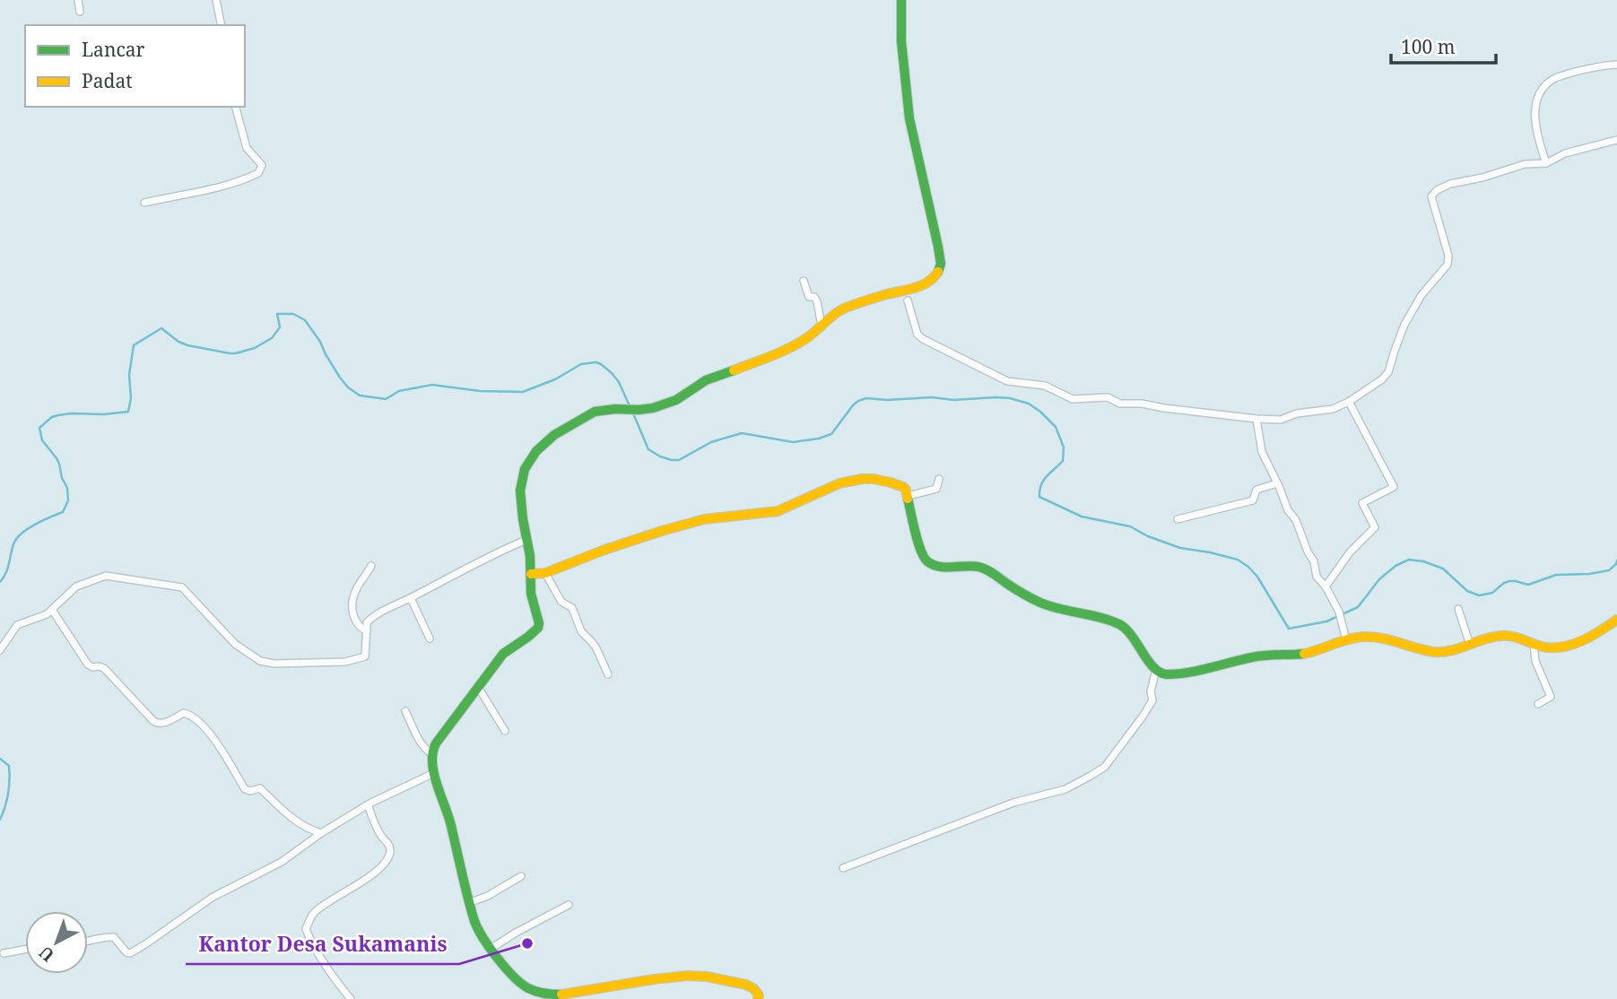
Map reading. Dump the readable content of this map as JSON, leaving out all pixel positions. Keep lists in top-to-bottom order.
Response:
{
  "places": ["Kantor Desa Sukamanis"],
  "legend": ["Lancar", "Padat"],
  "scale_bar": "100 m",
  "north": "bottom left"
}
